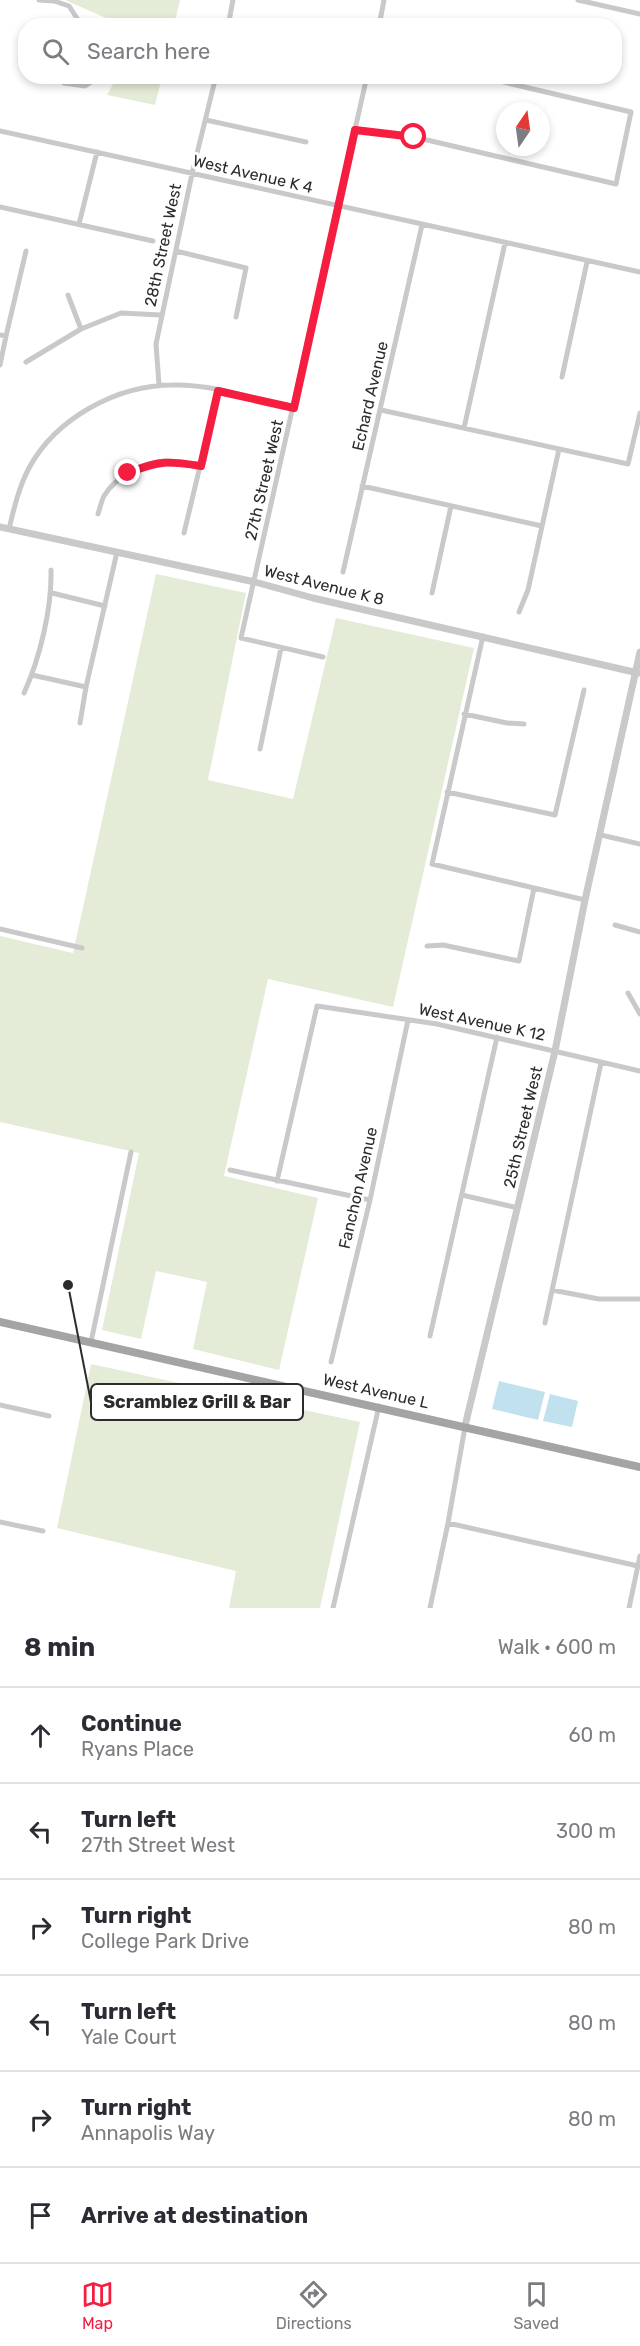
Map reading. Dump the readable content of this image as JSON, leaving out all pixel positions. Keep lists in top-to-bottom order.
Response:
{
  "streets": {
    "main road": ["West Avenue L"],
    "street": [
      "West Avenue K 4",
      "28th Street West",
      "Echard Avenue",
      "27th Street West",
      "West Avenue K 8",
      "West Avenue K 12",
      "25th Street West",
      "Fanchon Avenue"
    ]
  },
  "crossings": [
    ["West Avenue K 4", "28th Street West"],
    ["West Avenue K 4", "Echard Avenue"],
    ["West Avenue K 4", "27th Street West"],
    ["27th Street West", "West Avenue K 8"],
    ["West Avenue K 8", "25th Street West"],
    ["West Avenue K 12", "25th Street West"],
    ["West Avenue K 12", "Fanchon Avenue"],
    ["25th Street West", "West Avenue L"]
  ],
  "places": ["Scramblez Grill & Bar"],
  "north": "top",
  "page": {
    "search": "Search here",
    "heading": ["8 min", "Walk · 600 m"],
    "list": [
      ["Continue", "Ryans Place", "60 m"],
      ["Turn left", "27th Street West", "300 m"],
      ["Turn right", "College Park Drive", "80 m"],
      ["Turn left", "Yale Court", "80 m"],
      ["Turn right", "Annapolis Way", "80 m"],
      "Arrive at destination"
    ],
    "nav": ["Map", "Directions", "Saved"]
  }
}
